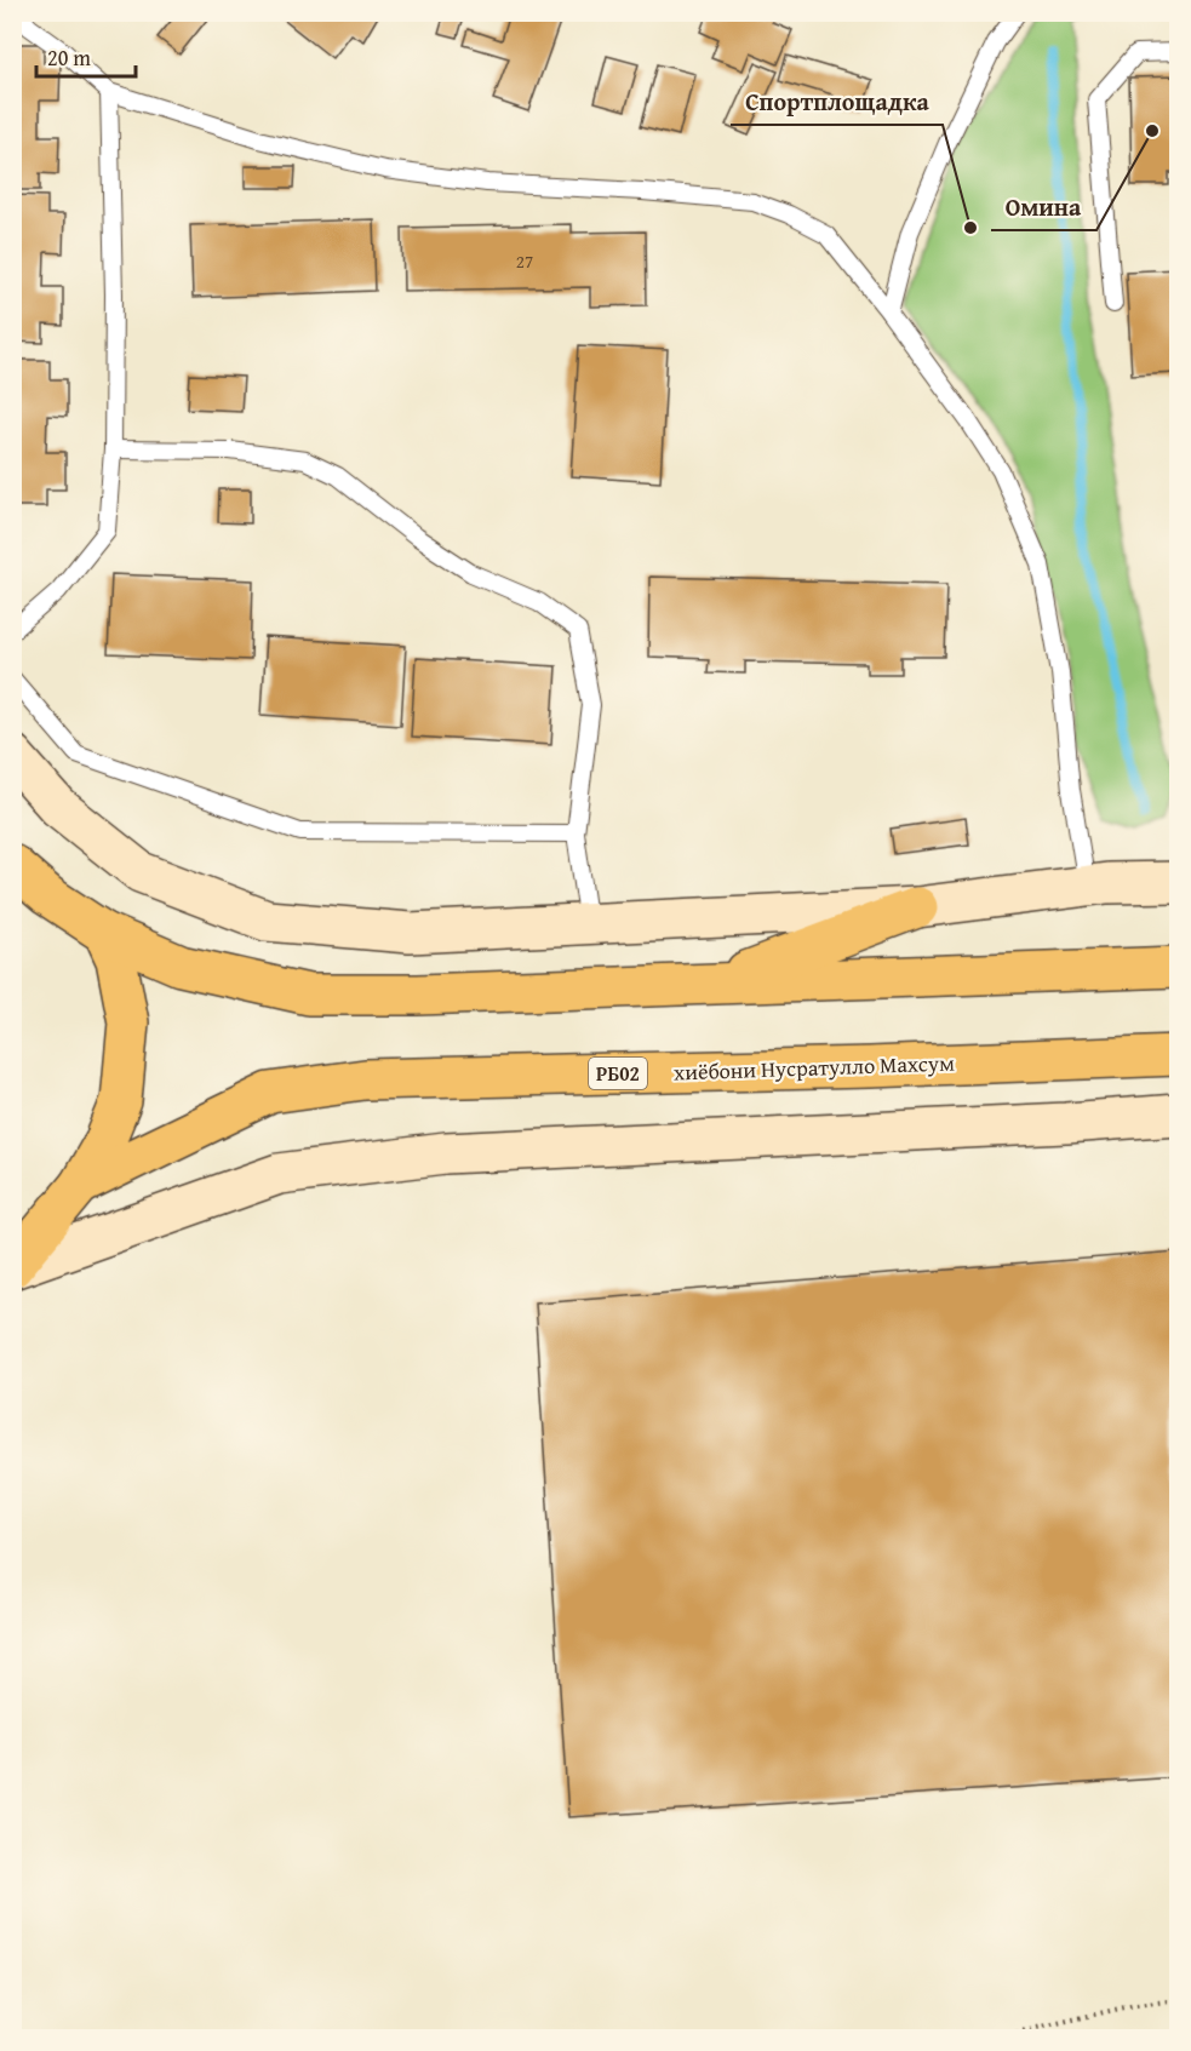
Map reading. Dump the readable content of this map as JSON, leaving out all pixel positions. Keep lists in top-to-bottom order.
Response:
{
  "streets": {
    "highway": ["хиёбони Нусратулло Махсум", "РБ02"]
  },
  "places": ["Омина", "Спортплощадка"],
  "house_numbers": ["27"],
  "scale_bar": "20 m"
}
